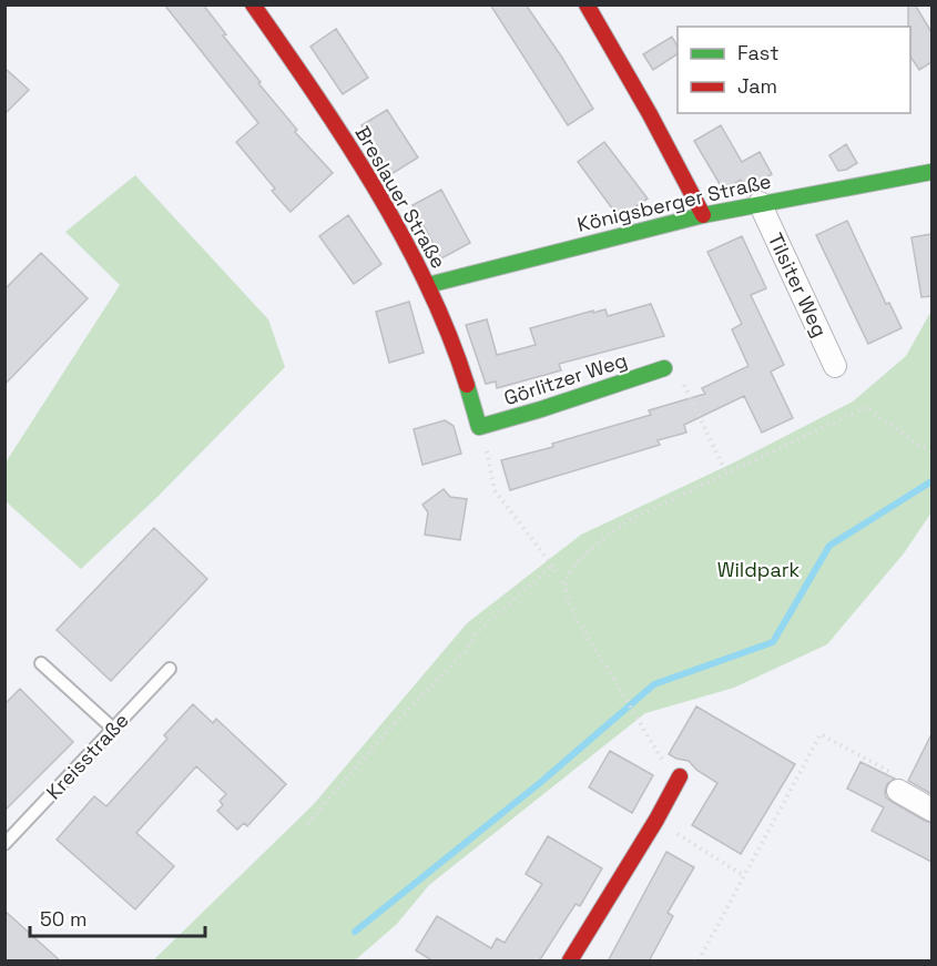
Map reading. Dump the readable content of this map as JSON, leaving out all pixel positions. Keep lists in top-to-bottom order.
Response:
{
  "streets": {
    "street": [
      "Breslauer Straße",
      "Königsberger Straße",
      "Tilsiter Weg",
      "Görlitzer Weg"
    ],
    "lane": ["Kreisstraße"]
  },
  "crossings": [
    ["Breslauer Straße", "Königsberger Straße"],
    ["Breslauer Straße", "Görlitzer Weg"],
    ["Königsberger Straße", "Tilsiter Weg"]
  ],
  "parks": ["Wildpark"],
  "legend": ["Fast", "Jam"],
  "scale_bar": "50 m"
}
